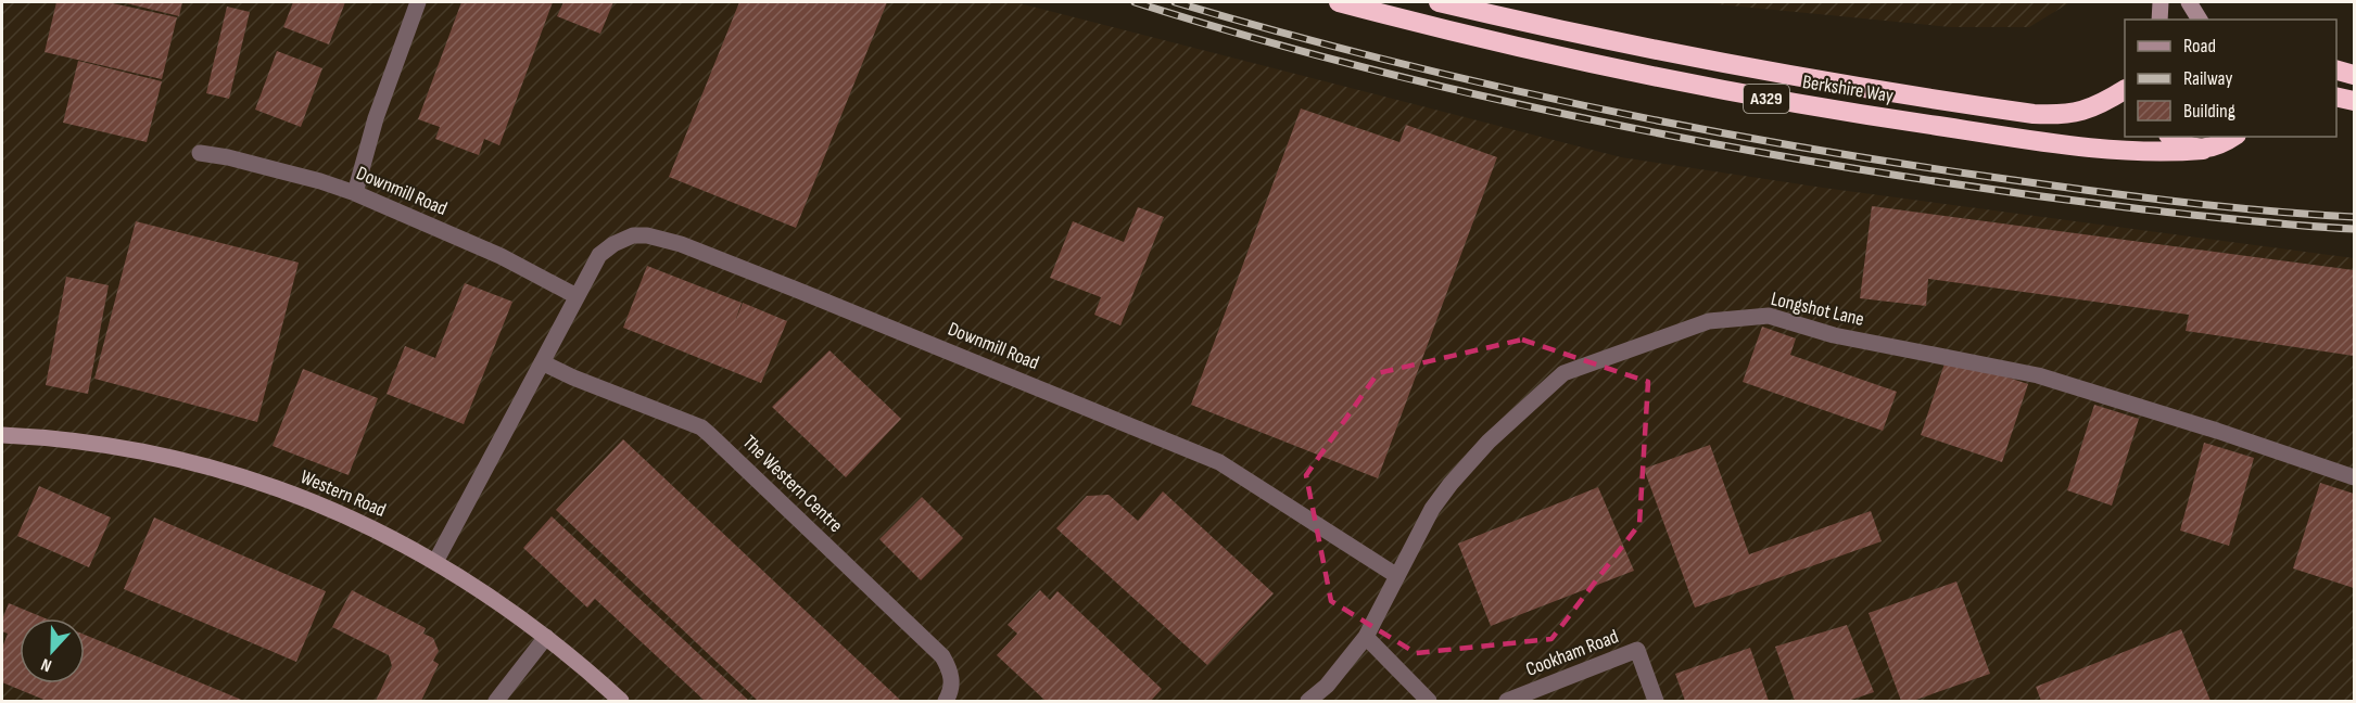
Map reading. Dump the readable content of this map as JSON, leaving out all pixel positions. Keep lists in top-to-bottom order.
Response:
{
  "streets": {
    "highway": ["Berkshire Way", "A329"],
    "street": [
      "Downmill Road",
      "Longshot Lane",
      "The Western Centre",
      "Western Road",
      "Cookham Road"
    ]
  },
  "crossings": [
    ["Berkshire Way", "A329"],
    ["Downmill Road", "Longshot Lane"],
    ["Downmill Road", "The Western Centre"],
    ["Downmill Road", "Western Road"]
  ],
  "legend": ["Road", "Railway", "Building"],
  "north": "bottom"
}
